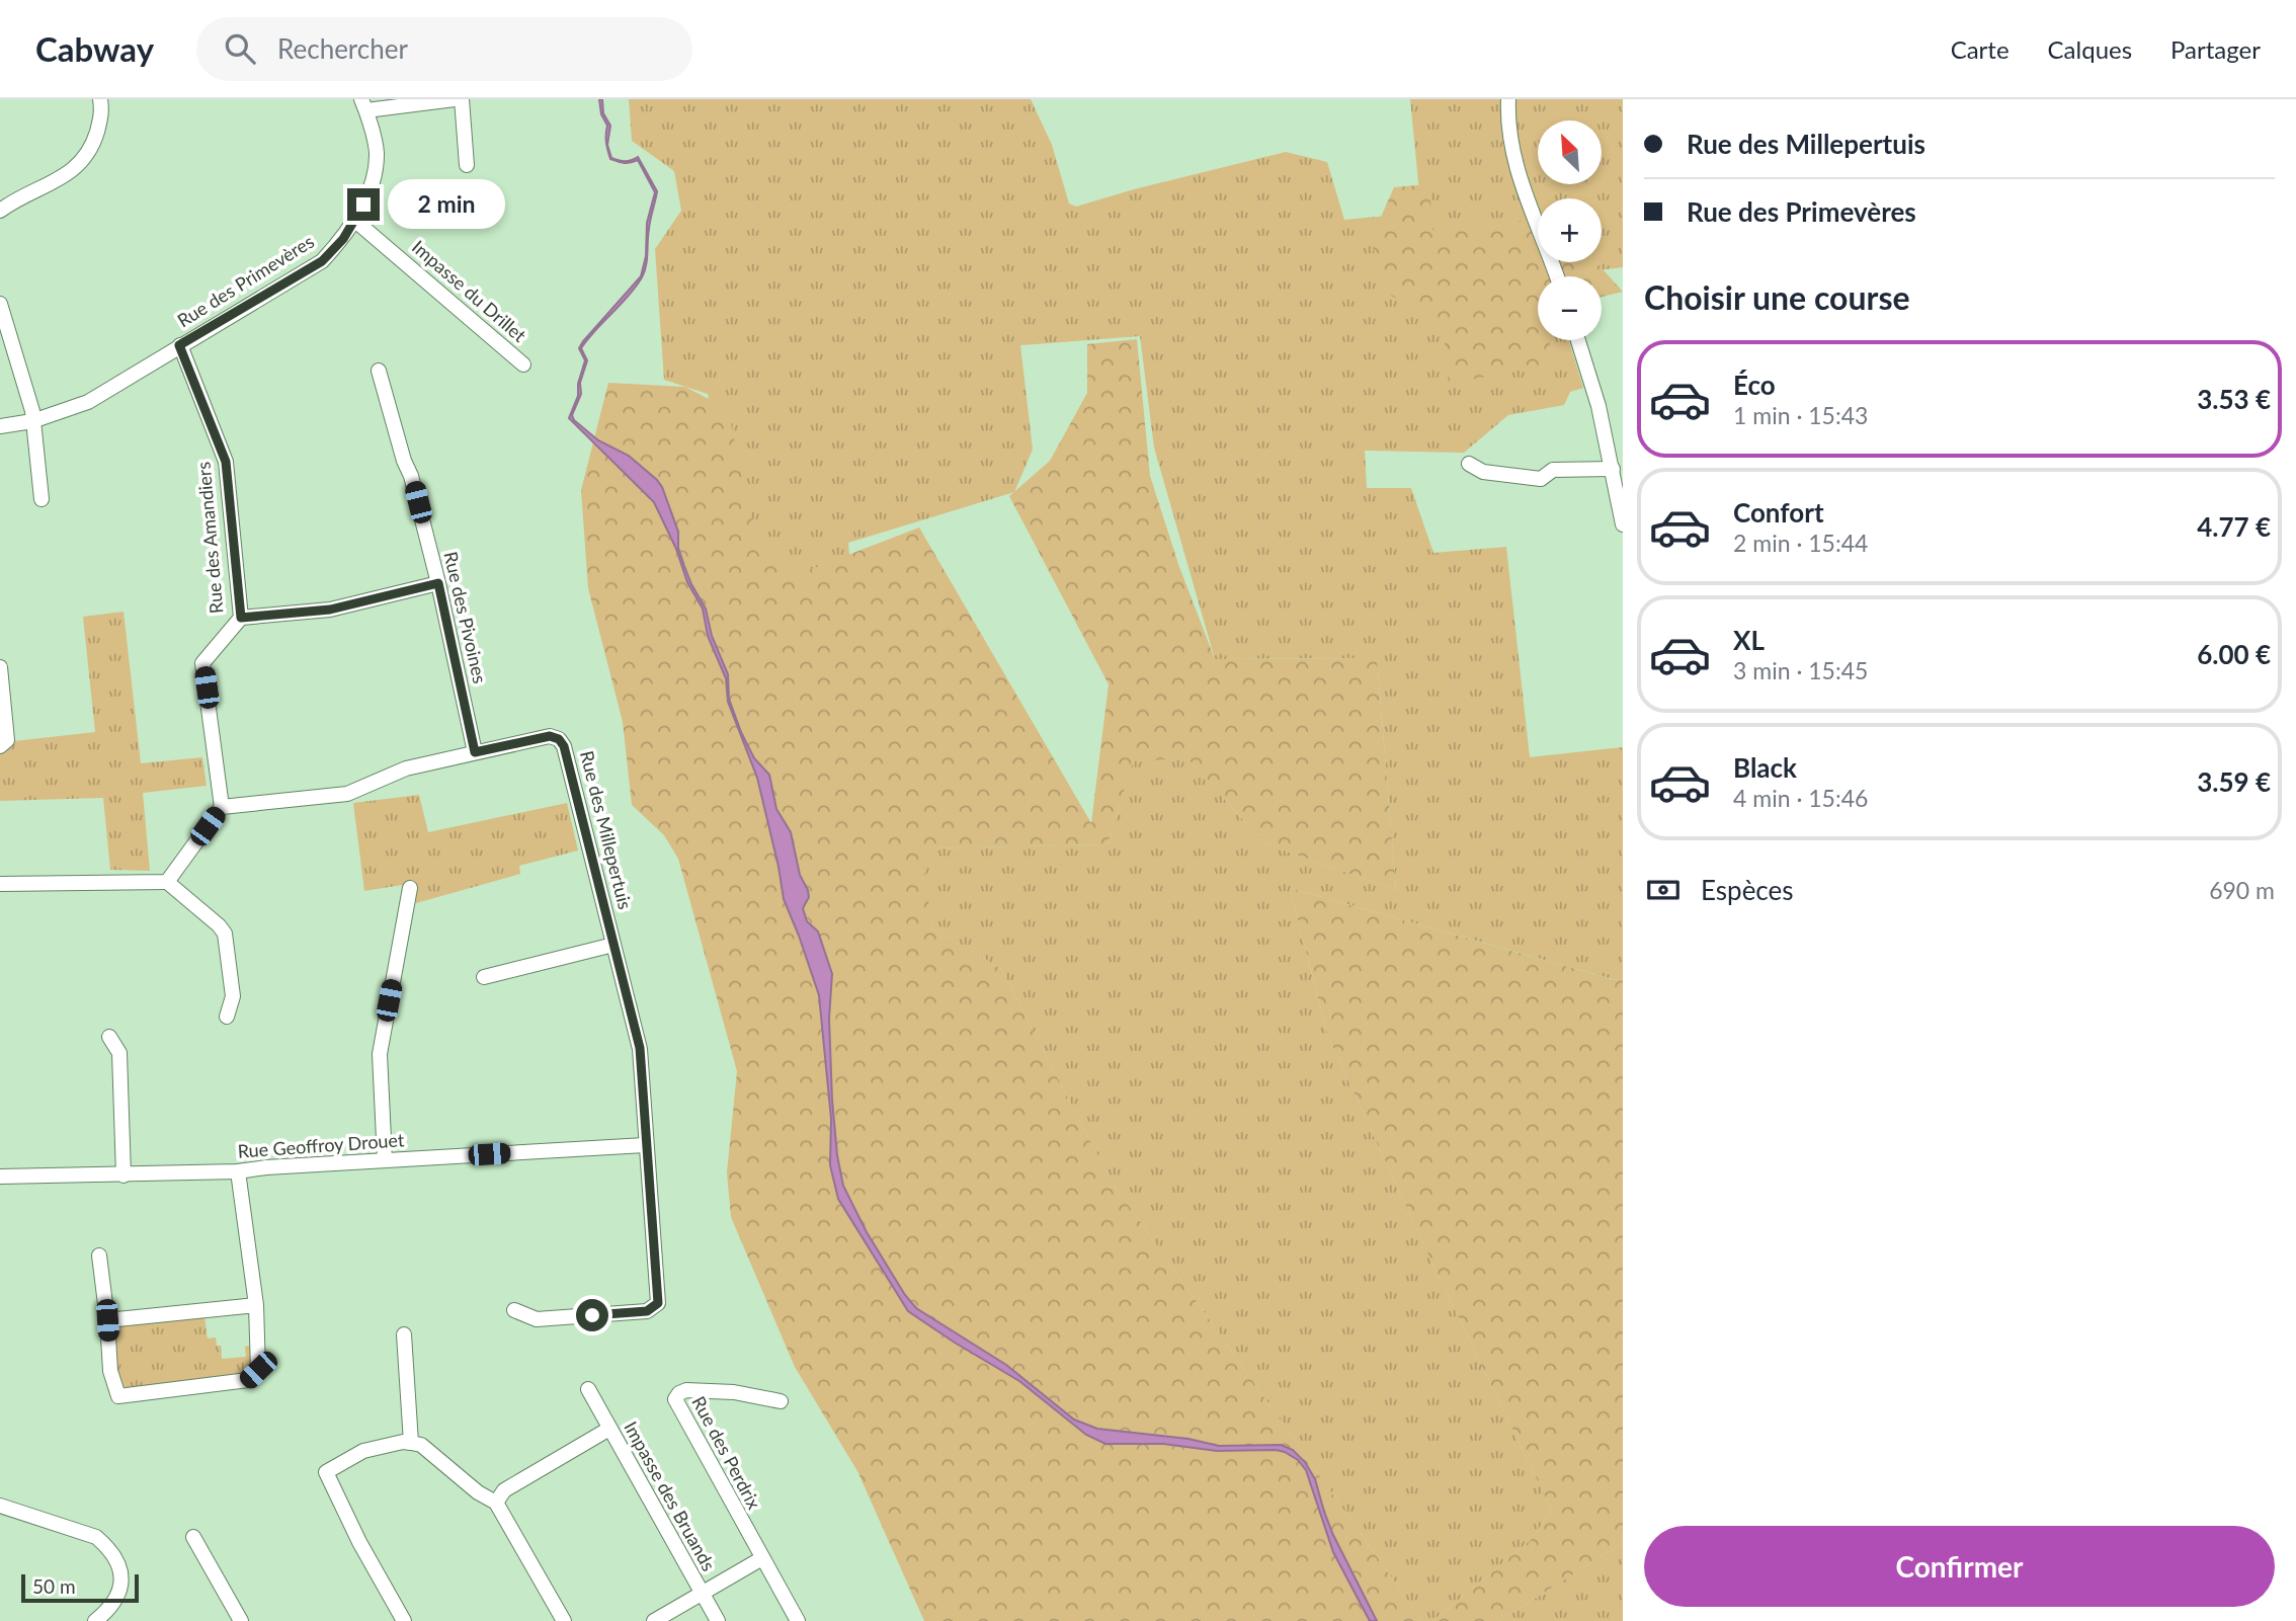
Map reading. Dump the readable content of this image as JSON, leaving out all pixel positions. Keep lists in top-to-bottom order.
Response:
{
  "streets": {
    "street": [
      "Rue des Primevères",
      "Impasse du Drillet",
      "Rue des Amandiers",
      "Rue des Pivoines",
      "Rue des Millepertuis",
      "Rue Geoffroy Drouet",
      "Rue des Perdrix",
      "Impasse des Bruands"
    ]
  },
  "crossings": [
    ["Rue des Primevères", "Impasse du Drillet"],
    ["Rue des Primevères", "Rue des Amandiers"],
    ["Rue des Amandiers", "Rue des Millepertuis"],
    ["Rue des Pivoines", "Rue des Millepertuis"],
    ["Rue des Millepertuis", "Rue Geoffroy Drouet"]
  ],
  "scale_bar": "50 m",
  "north": "top left",
  "page": {
    "header": "Cabway",
    "search": "Rechercher",
    "nav": ["Carte", "Calques", "Partager"],
    "banner": ["Rue des Millepertuis", "Rue des Primevères"],
    "map_buttons": ["+", "−"],
    "bubble": "2 min",
    "heading": "Choisir une course",
    "list": [
      {
        "name": "Éco",
        "note": "1 min · 15:43",
        "value": "3.53 €"
      },
      {
        "name": "Confort",
        "note": "2 min · 15:44",
        "value": "4.77 €"
      },
      {
        "name": "XL",
        "note": "3 min · 15:45",
        "value": "6.00 €"
      },
      {
        "name": "Black",
        "note": "4 min · 15:46",
        "value": "3.59 €"
      }
    ],
    "pay": ["Espèces", "690 m"],
    "buttons": "Confirmer",
    "scale": "50 m"
  }
}
